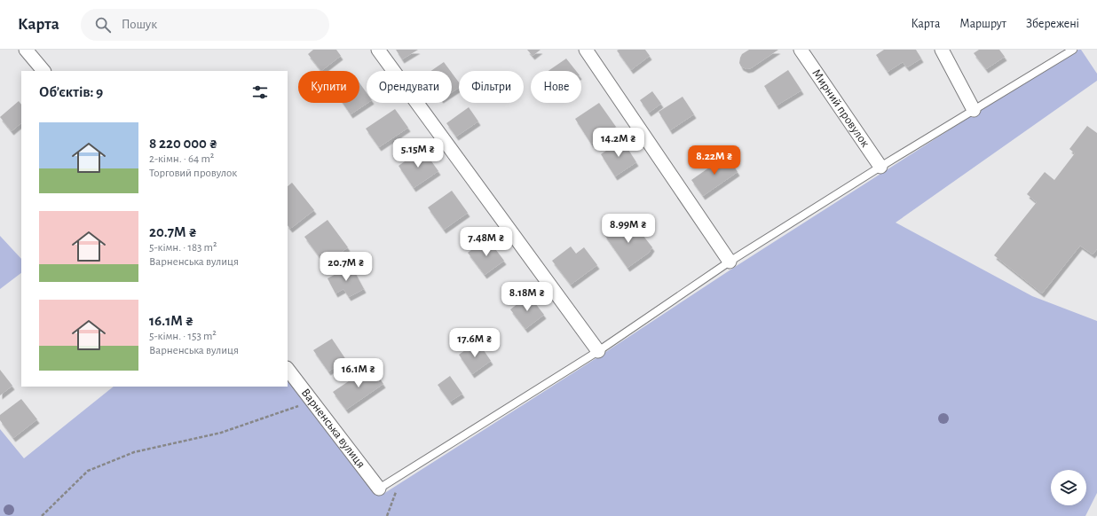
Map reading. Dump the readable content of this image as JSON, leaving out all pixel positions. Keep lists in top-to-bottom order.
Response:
{
  "streets": {
    "street": ["Мирний провулок", "Варненська вулиця"]
  },
  "page": {
    "header": "Карта",
    "search": "Пошук",
    "nav": ["Карта", "Маршрут", "Збережені"],
    "chip": [
      "Купити",
      "Орендувати",
      "Фільтри",
      "Нове"
    ],
    "heading": "Об’єктів: 9",
    "list": [
      {
        "name": "8 220 000 ₴",
        "note": "2-кімн. · 64 m² · Торговий провулок"
      },
      {
        "name": "20.7M ₴",
        "note": "5-кімн. · 183 m² · Варненська вулиця"
      },
      {
        "name": "16.1M ₴",
        "note": "5-кімн. · 153 m² · Варненська вулиця"
      }
    ],
    "price": [
      "14.2M ₴",
      "5.15M ₴",
      "8.22M ₴",
      "8.99M ₴",
      "7.48M ₴",
      "20.7M ₴",
      "8.18M ₴",
      "17.6M ₴",
      "16.1M ₴"
    ]
  }
}
